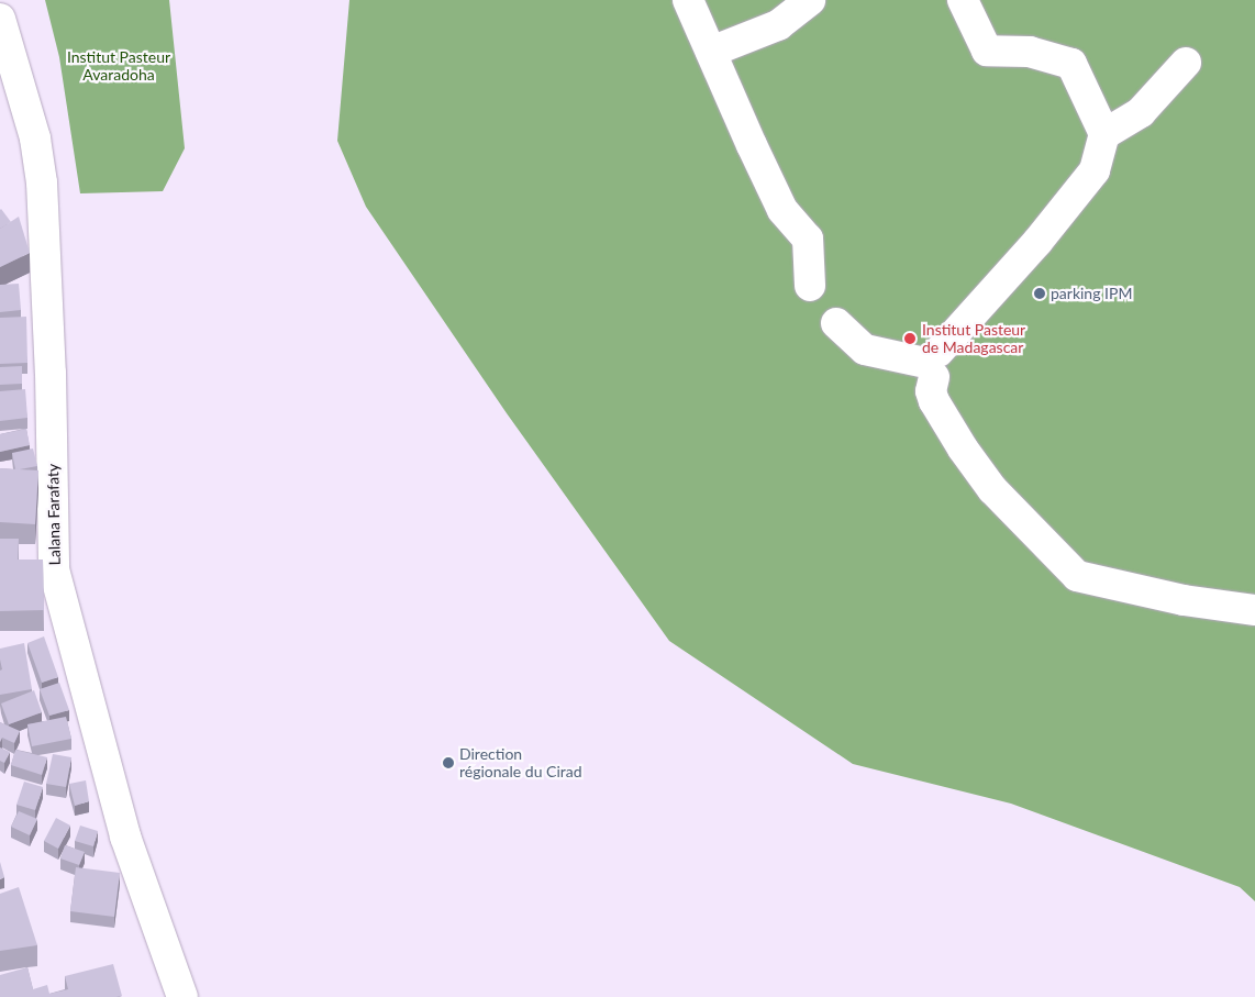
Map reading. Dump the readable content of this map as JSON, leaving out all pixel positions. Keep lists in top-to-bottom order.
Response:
{
  "streets": {
    "main road": ["Lalana Farafaty"]
  },
  "parks": ["Institut Pasteur Avaradoha"],
  "places": ["parking IPM", "Institut Pasteur de Madagascar", "Direction régionale du Cirad"]
}
